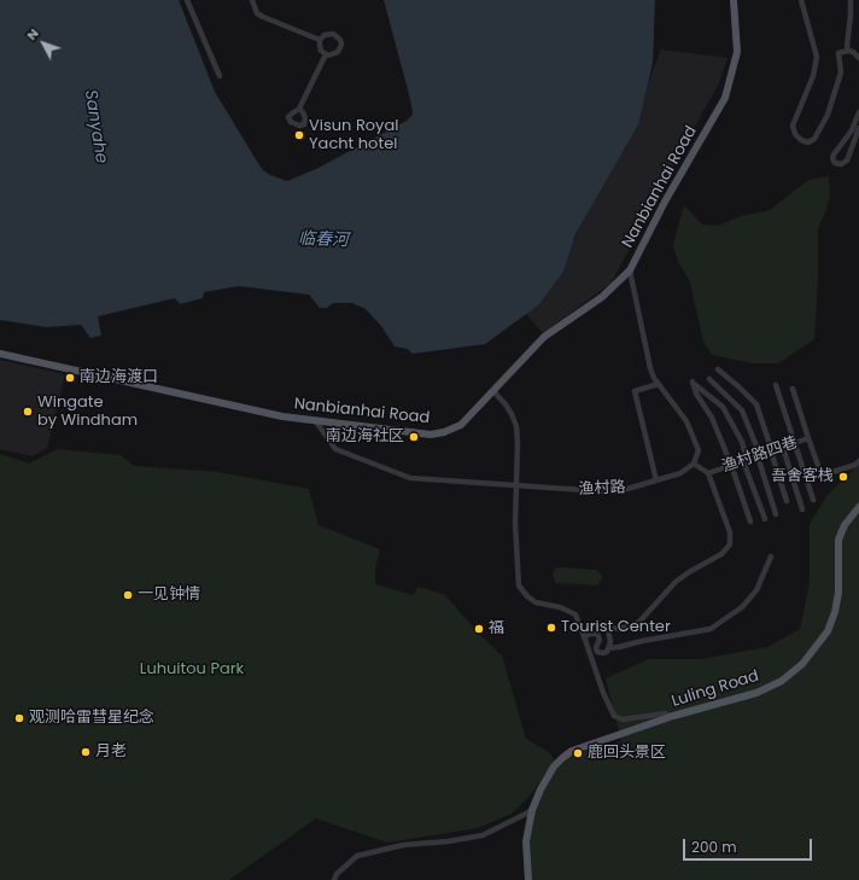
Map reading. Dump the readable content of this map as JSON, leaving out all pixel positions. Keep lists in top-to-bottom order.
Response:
{
  "streets": {
    "main road": ["Nanbianhai Road", "Luling Road"],
    "street": ["渔村路四巷", "渔村路"]
  },
  "crossings": [
    ["Nanbianhai Road", "渔村路"],
    ["渔村路四巷", "渔村路"]
  ],
  "water": ["Sanyahe", "临春河"],
  "parks": ["Luhuitou Park"],
  "places": [
    "Visun Royal Yacht hotel",
    "南边海渡口",
    "Wingate by Windham",
    "南边海社区",
    "吾舍客栈",
    "一见钟情",
    "Tourist Center",
    "福",
    "观测哈雷彗星纪念",
    "月老",
    "鹿回头景区"
  ],
  "scale_bar": "200 m",
  "north": "top left"
}
